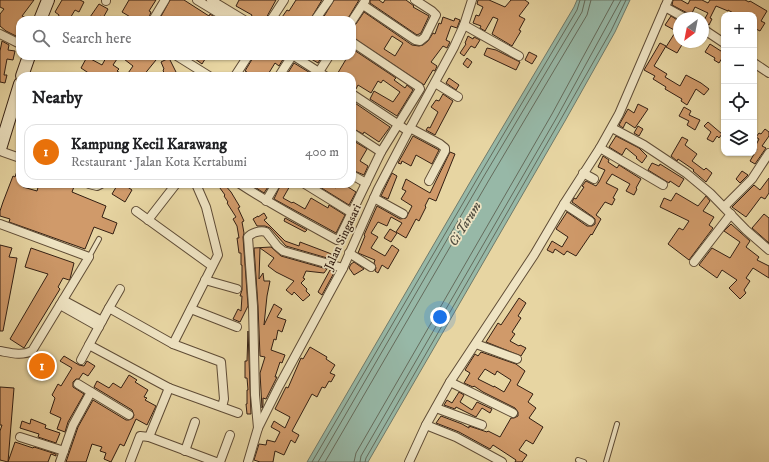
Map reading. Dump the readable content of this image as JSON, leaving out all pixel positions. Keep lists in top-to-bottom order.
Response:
{
  "streets": {
    "street": ["Jalan Singasari"]
  },
  "water": ["Ci Tarum"],
  "north": "bottom left",
  "page": {
    "map_buttons": ["+", "−"],
    "search": "Search here",
    "heading": "Nearby",
    "list": [
      {
        "mark": "1",
        "name": "Kampung Kecil Karawang",
        "note": "Restaurant · Jalan Kota Kertabumi",
        "value": "400 m"
      }
    ],
    "pins": "1"
  }
}
